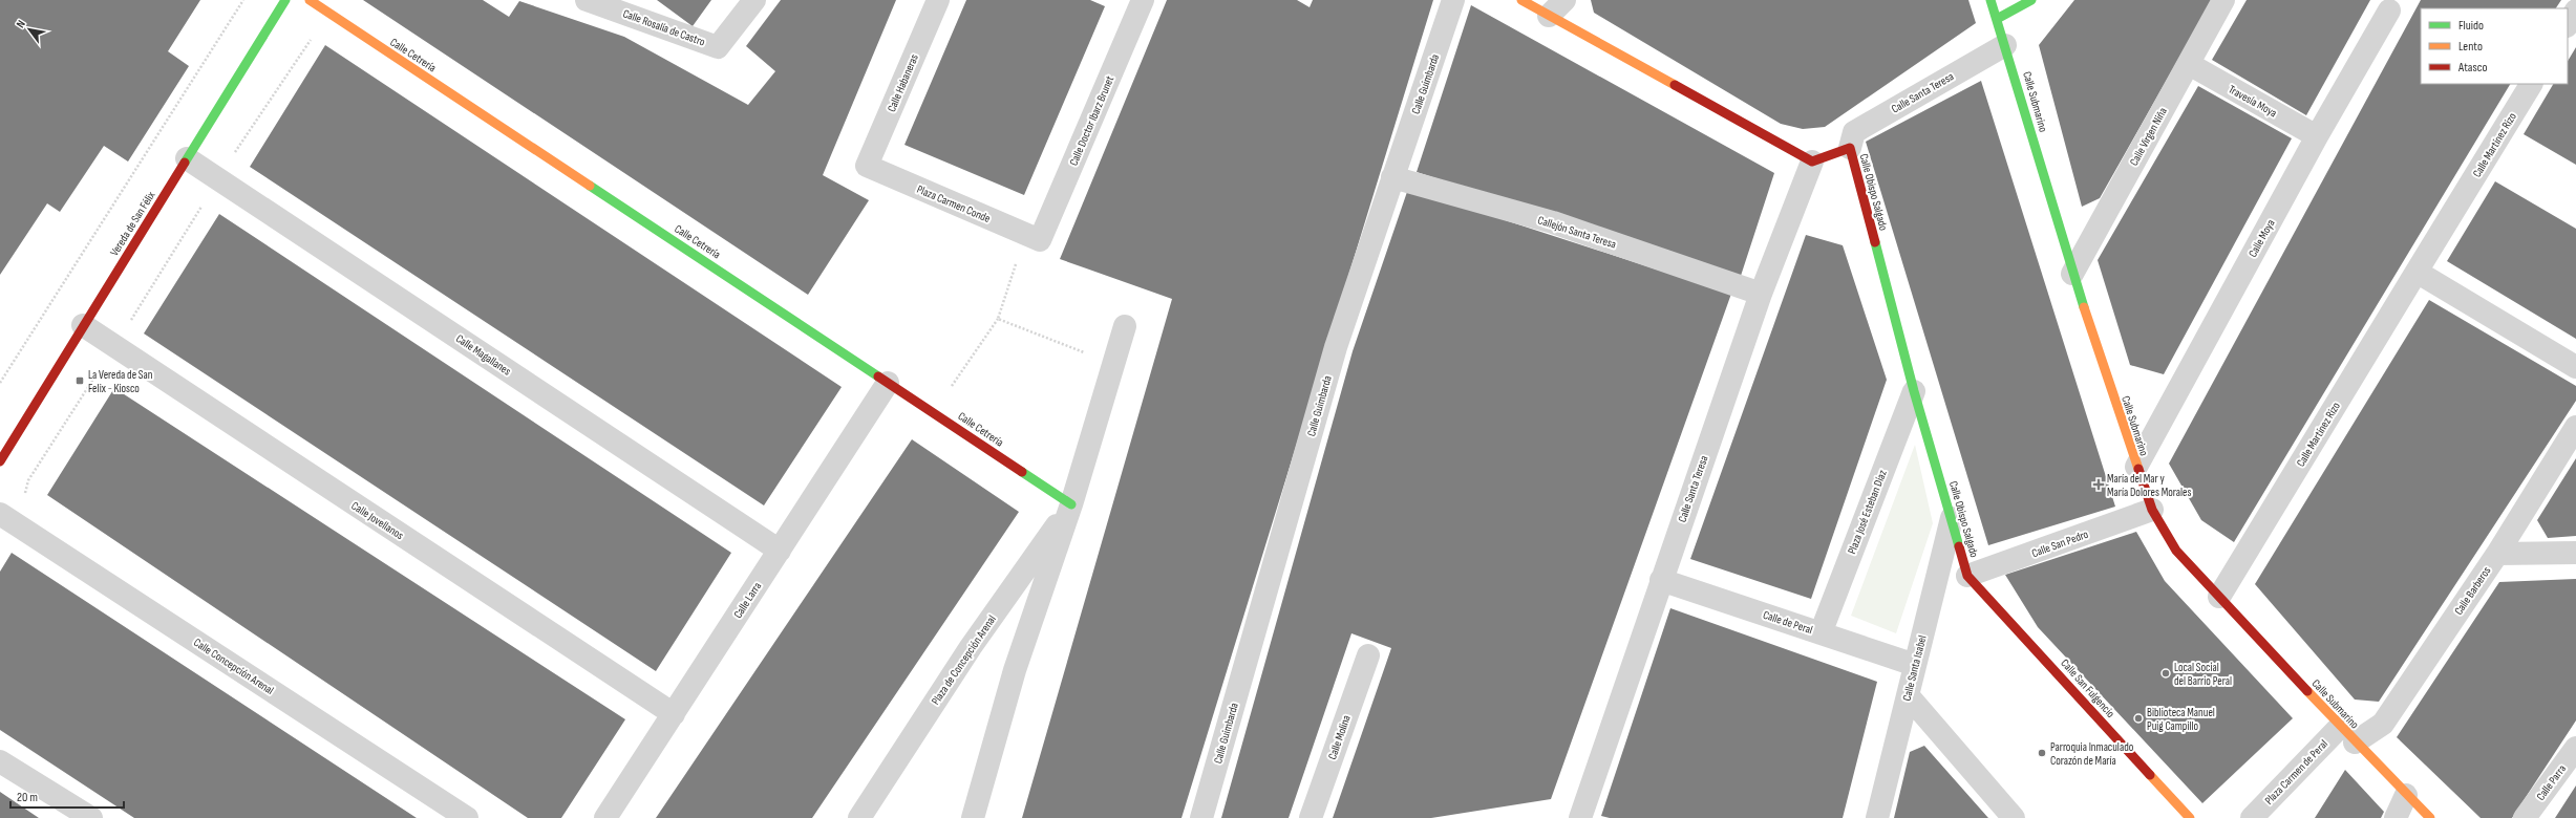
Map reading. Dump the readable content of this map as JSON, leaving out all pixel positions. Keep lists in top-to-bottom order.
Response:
{
  "streets": {
    "street": [
      "Calle Rosalía de Castro",
      "Calle Cetrería",
      "Calle Habaneras",
      "Calle Guimbarda",
      "Calle Santa Teresa",
      "Travesía Moya",
      "Calle Submarino",
      "Calle Doctor Ibarz Brunet",
      "Calle Virgen Niña",
      "Calle Martínez Rizo",
      "Calle Obispo Salgado",
      "Plaza Carmen Conde",
      "Vereda de San Félix",
      "Callejón Santa Teresa",
      "Calle Moya",
      "Calle Magallanes",
      "Plaza José Esteban Díaz",
      "Calle Jovellanos",
      "Calle San Pedro",
      "Calle Barberos",
      "Calle Larra",
      "Calle de Peral",
      "Plaza de Concepción Arenal",
      "Calle Concepción Arenal",
      "Calle Santa Isabel",
      "Calle San Fulgencio",
      "Calle Molina",
      "Plaza Carmen de Peral",
      "Calle Parra"
    ]
  },
  "crossings": [
    ["Calle Cetrería", "Calle Larra"],
    ["Calle Cetrería", "Plaza de Concepción Arenal"],
    ["Calle Habaneras", "Plaza Carmen Conde"],
    ["Calle Guimbarda", "Callejón Santa Teresa"],
    ["Calle Santa Teresa", "Calle Submarino"],
    ["Calle Santa Teresa", "Calle Obispo Salgado"],
    ["Calle Santa Teresa", "Callejón Santa Teresa"],
    ["Calle Santa Teresa", "Calle de Peral"],
    ["Travesía Moya", "Calle Virgen Niña"],
    ["Travesía Moya", "Calle Moya"],
    ["Calle Submarino", "Calle Virgen Niña"],
    ["Calle Submarino", "Calle Martínez Rizo"],
    ["Calle Submarino", "Calle Moya"],
    ["Calle Submarino", "Calle San Pedro"],
    ["Calle Submarino", "Calle Barberos"],
    ["Calle Submarino", "Plaza Carmen de Peral"],
    ["Calle Doctor Ibarz Brunet", "Plaza Carmen Conde"],
    ["Calle Obispo Salgado", "Plaza José Esteban Díaz"],
    ["Calle Obispo Salgado", "Calle San Pedro"],
    ["Calle Obispo Salgado", "Calle Santa Isabel"],
    ["Calle Obispo Salgado", "Calle San Fulgencio"],
    ["Vereda de San Félix", "Calle Magallanes"],
    ["Vereda de San Félix", "Calle Jovellanos"],
    ["Calle Magallanes", "Calle Larra"],
    ["Plaza José Esteban Díaz", "Calle de Peral"],
    ["Calle Jovellanos", "Calle Larra"],
    ["Calle San Pedro", "Calle San Fulgencio"],
    ["Calle Barberos", "Plaza Carmen de Peral"],
    ["Calle de Peral", "Calle Santa Isabel"]
  ],
  "places": {
    "transit": ["La Vereda de San Felix - Kiosco"],
    "health": ["María del Mar y María Dolores Morales"],
    "other": ["Local Social del Barrio Peral", "Biblioteca Manuel Puig Campillo", "Parroquia Inmaculado Corazón de María"]
  },
  "legend": ["Fluido", "Lento", "Atasco"],
  "scale_bar": "20 m",
  "north": "top left"
}
